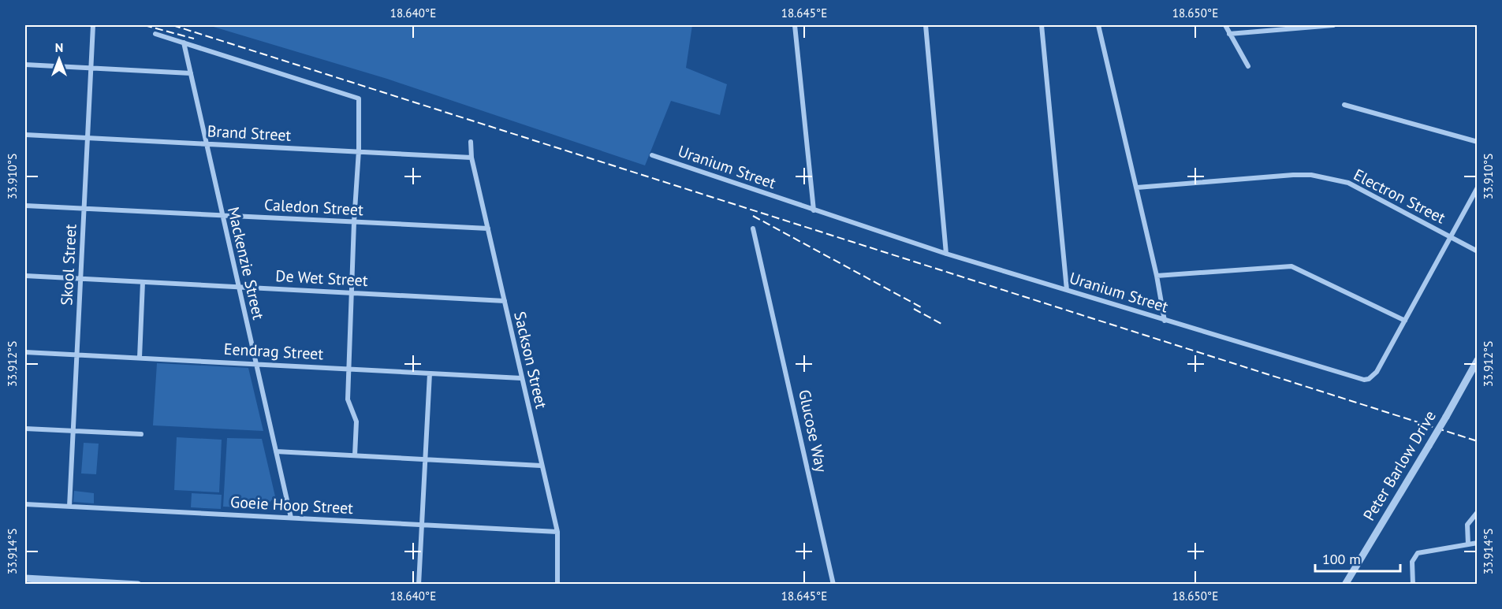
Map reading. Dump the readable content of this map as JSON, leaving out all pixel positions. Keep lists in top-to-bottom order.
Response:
{
  "streets": {
    "street": [
      "Brand Street",
      "Uranium Street",
      "Electron Street",
      "Caledon Street",
      "Mackenzie Street",
      "Skool Street",
      "De Wet Street",
      "Eendrag Street",
      "Sackson Street",
      "Glucose Way",
      "Peter Barlow Drive",
      "Goeie Hoop Street"
    ]
  },
  "crossings": [
    ["Brand Street", "Mackenzie Street"],
    ["Brand Street", "Skool Street"],
    ["Brand Street", "Sackson Street"],
    ["Uranium Street", "Electron Street"],
    ["Caledon Street", "Mackenzie Street"],
    ["Caledon Street", "Skool Street"],
    ["Caledon Street", "Sackson Street"],
    ["Mackenzie Street", "De Wet Street"],
    ["Mackenzie Street", "Eendrag Street"],
    ["Mackenzie Street", "Goeie Hoop Street"],
    ["Skool Street", "De Wet Street"],
    ["Skool Street", "Eendrag Street"],
    ["Skool Street", "Goeie Hoop Street"],
    ["De Wet Street", "Sackson Street"],
    ["Eendrag Street", "Sackson Street"],
    ["Sackson Street", "Goeie Hoop Street"]
  ],
  "scale_bar": "100 m",
  "north": "top",
  "coordinates": [
    "18.640°E",
    "18.645°E",
    "18.650°E",
    "33.910°S",
    "33.912°S",
    "33.914°S"
  ]
}
